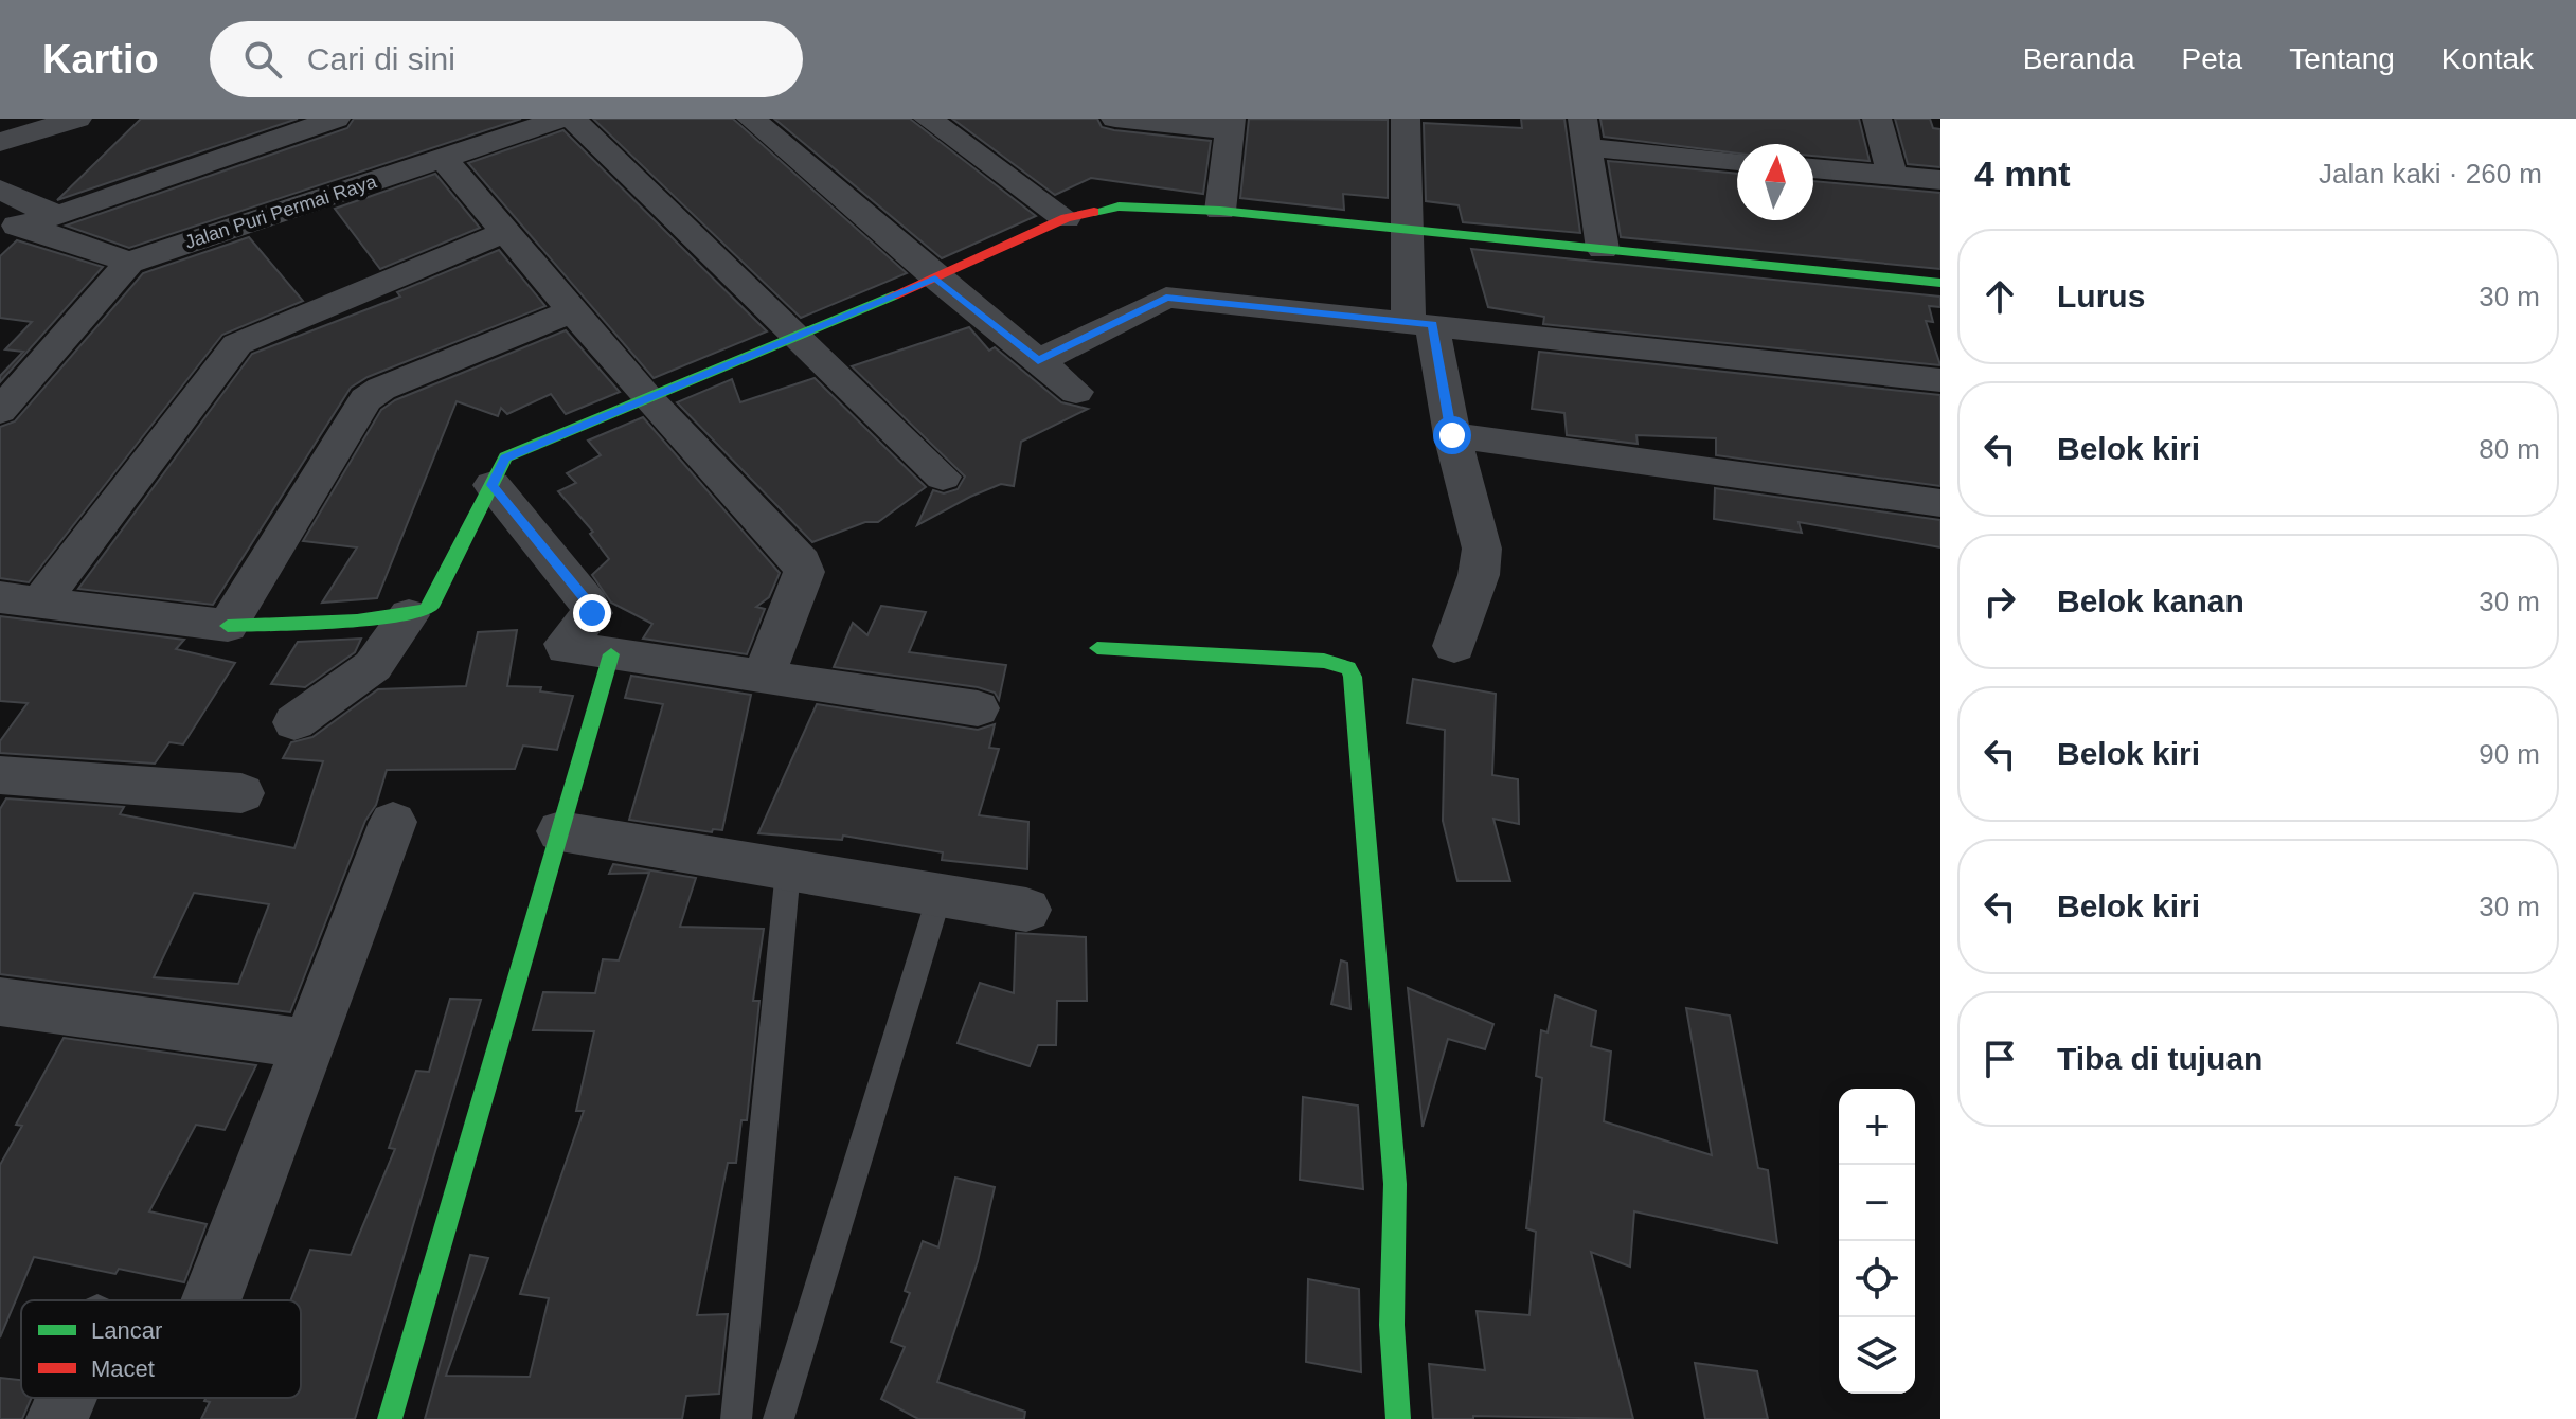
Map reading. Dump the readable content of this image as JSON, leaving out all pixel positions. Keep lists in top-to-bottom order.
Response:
{
  "streets": {
    "street": ["Jalan Puri Permai Raya"]
  },
  "legend": ["Lancar", "Macet"],
  "north": "top",
  "page": {
    "header": "Kartio",
    "search": "Cari di sini",
    "nav": [
      "Beranda",
      "Peta",
      "Tentang",
      "Kontak"
    ],
    "heading": ["4 mnt", "Jalan kaki · 260 m"],
    "list": [
      ["Lurus", "30 m"],
      ["Belok kiri", "80 m"],
      ["Belok kanan", "30 m"],
      ["Belok kiri", "90 m"],
      ["Belok kiri", "30 m"],
      "Tiba di tujuan"
    ],
    "map_buttons": ["+", "−"]
  }
}
